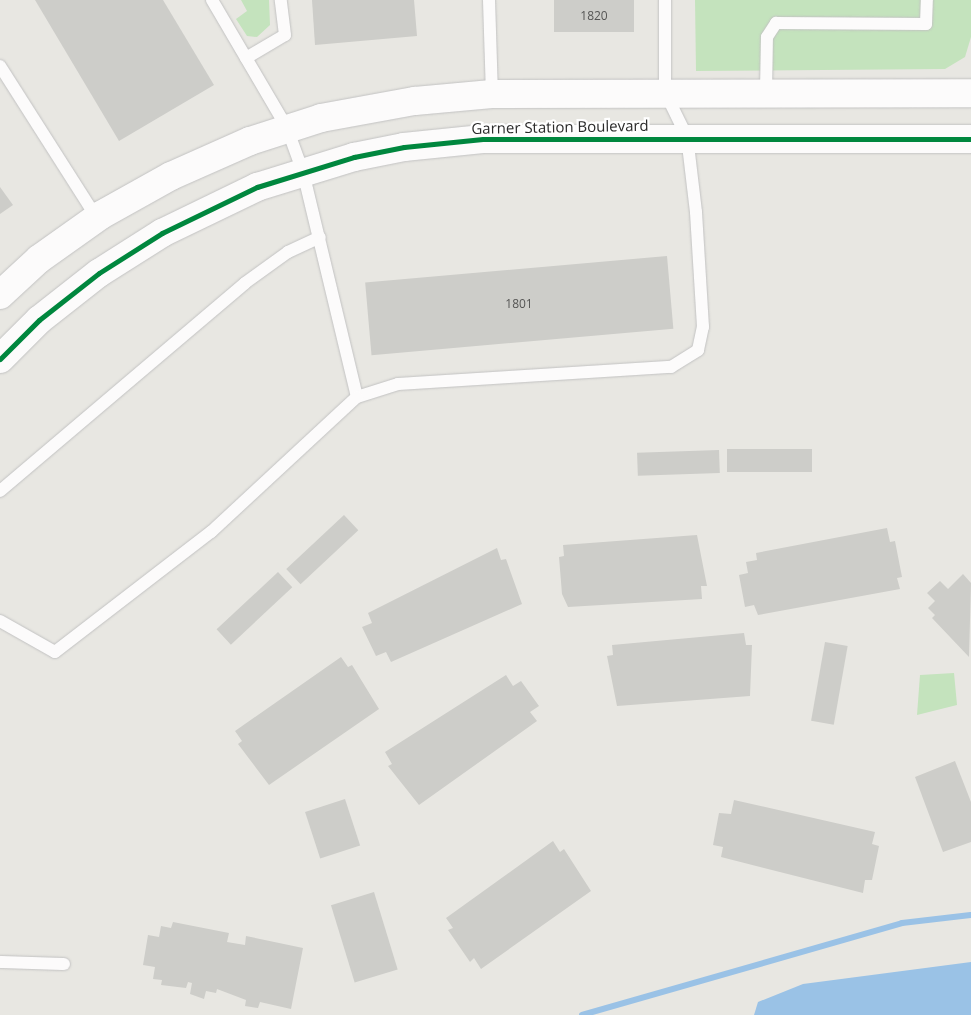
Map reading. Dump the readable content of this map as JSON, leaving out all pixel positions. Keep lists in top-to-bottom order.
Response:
{
  "streets": {
    "street": ["Garner Station Boulevard"]
  },
  "house_numbers": ["1820", "1801"]
}
